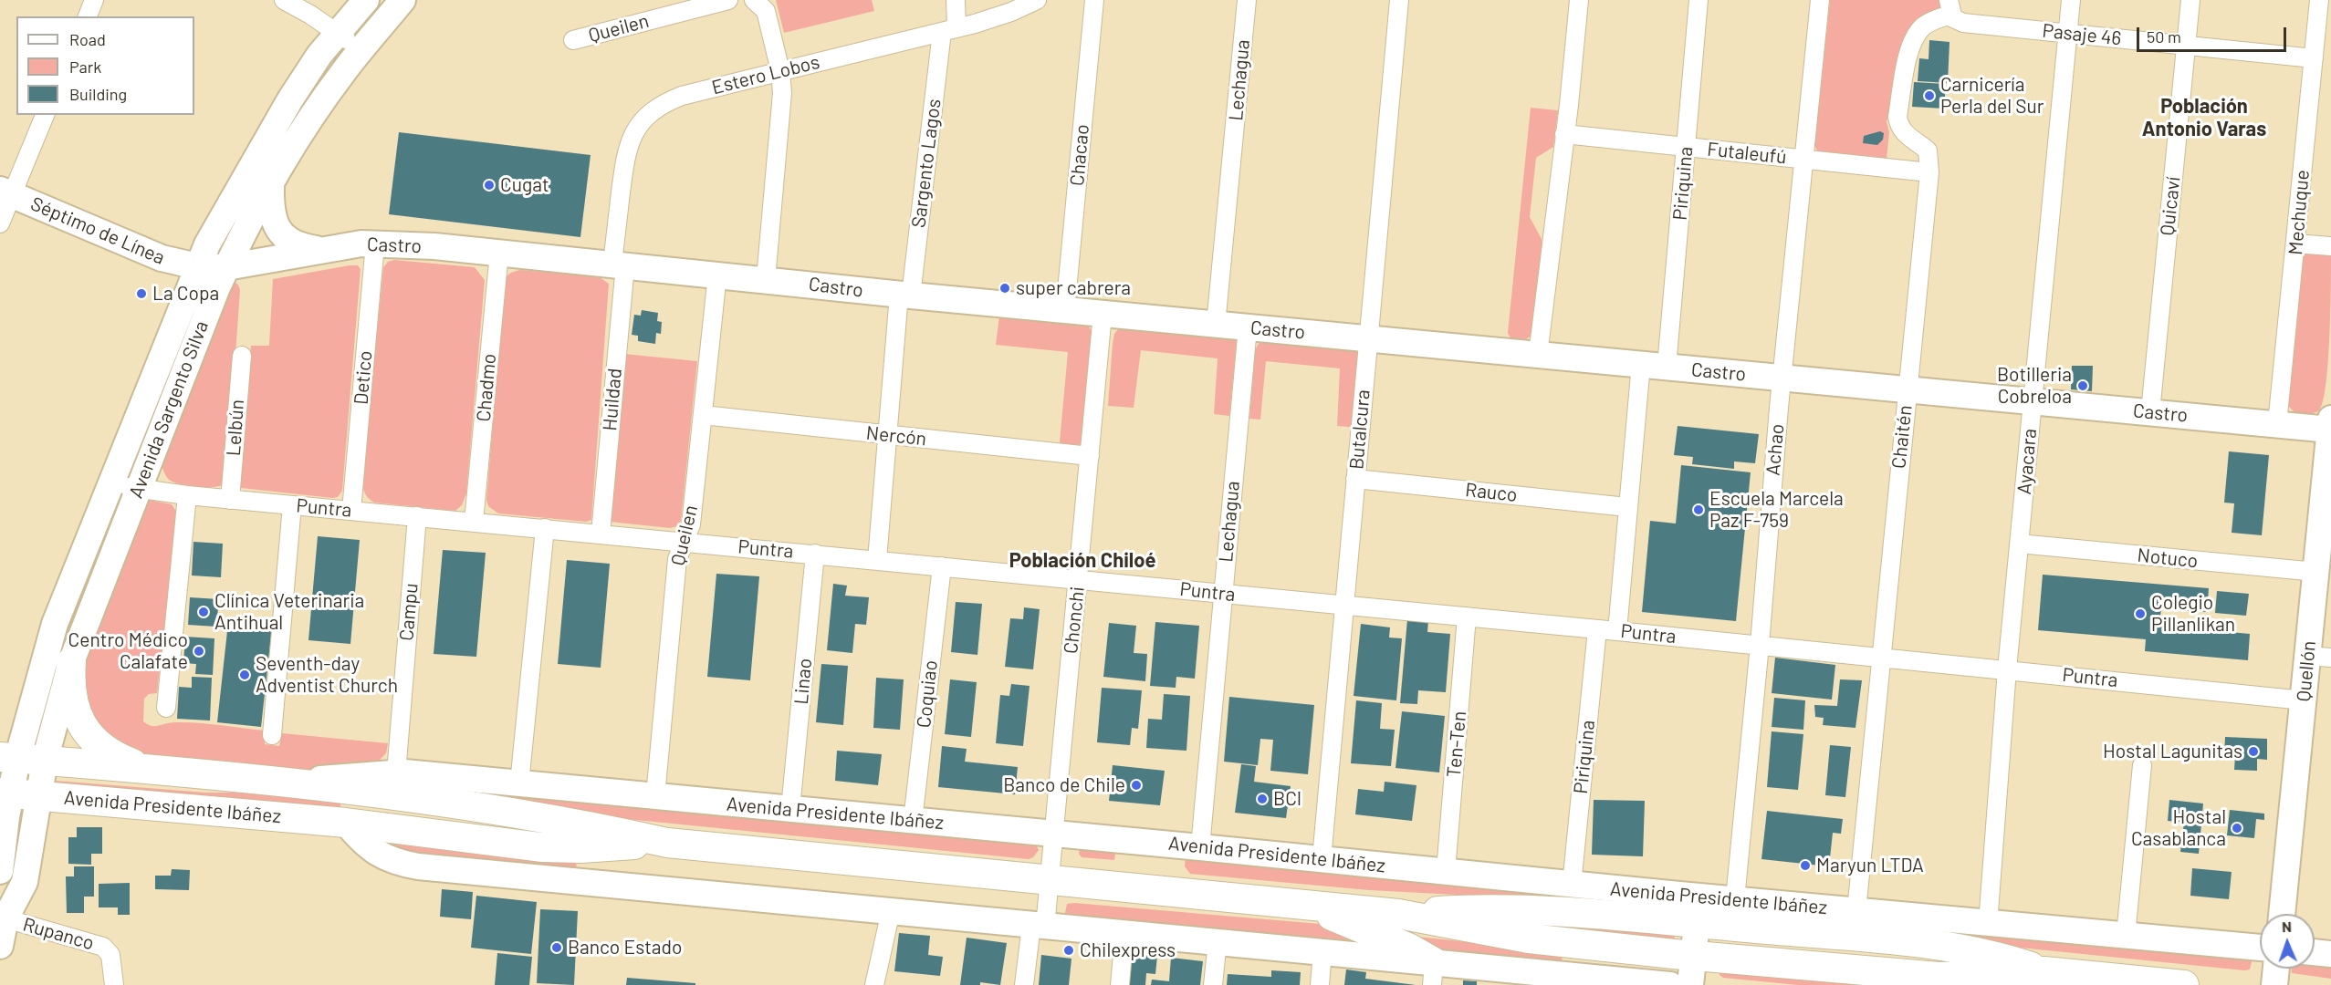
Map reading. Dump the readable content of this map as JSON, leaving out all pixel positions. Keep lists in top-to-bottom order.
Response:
{
  "streets": {
    "main road": ["Avenida Presidente Ibáñez"],
    "street": [
      "Queilen",
      "Pasaje 46",
      "Estero Lobos",
      "Lechagua",
      "Futaleufú",
      "Chacao",
      "Sargento Lagos",
      "Piriquina",
      "Quicaví",
      "Mechuque",
      "Séptimo de Línea",
      "Castro",
      "Detico",
      "Chadmo",
      "Huildad",
      "Avenida Sargento Silva",
      "Lelbún",
      "Butalcura",
      "Nercón",
      "Chaitén",
      "Achao",
      "Ayacara",
      "Rauco",
      "Puntra",
      "Notuco",
      "Campu",
      "Chonchi",
      "Quellón",
      "Linao",
      "Coquiao",
      "Ten-Ten",
      "Rupanco"
    ]
  },
  "crossings": [
    ["Queilen", "Castro"],
    ["Queilen", "Nercón"],
    ["Queilen", "Puntra"],
    ["Queilen", "Avenida Presidente Ibáñez"],
    ["Pasaje 46", "Quicaví"],
    ["Pasaje 46", "Mechuque"],
    ["Pasaje 46", "Chaitén"],
    ["Pasaje 46", "Ayacara"],
    ["Estero Lobos", "Sargento Lagos"],
    ["Estero Lobos", "Castro"],
    ["Estero Lobos", "Huildad"],
    ["Lechagua", "Castro"],
    ["Lechagua", "Puntra"],
    ["Lechagua", "Avenida Presidente Ibáñez"],
    ["Futaleufú", "Piriquina"],
    ["Futaleufú", "Chaitén"],
    ["Futaleufú", "Achao"],
    ["Chacao", "Castro"],
    ["Sargento Lagos", "Castro"],
    ["Sargento Lagos", "Nercón"],
    ["Sargento Lagos", "Puntra"],
    ["Piriquina", "Castro"],
    ["Piriquina", "Puntra"],
    ["Piriquina", "Avenida Presidente Ibáñez"],
    ["Quicaví", "Castro"],
    ["Mechuque", "Castro"],
    ["Séptimo de Línea", "Castro"],
    ["Séptimo de Línea", "Avenida Sargento Silva"],
    ["Castro", "Detico"],
    ["Castro", "Chadmo"],
    ["Castro", "Huildad"],
    ["Castro", "Avenida Sargento Silva"],
    ["Castro", "Butalcura"],
    ["Castro", "Chaitén"],
    ["Castro", "Achao"],
    ["Castro", "Ayacara"],
    ["Castro", "Chonchi"],
    ["Castro", "Quellón"],
    ["Detico", "Puntra"],
    ["Chadmo", "Puntra"],
    ["Huildad", "Puntra"],
    ["Avenida Sargento Silva", "Puntra"],
    ["Avenida Sargento Silva", "Avenida Presidente Ibáñez"],
    ["Avenida Sargento Silva", "Rupanco"],
    ["Lelbún", "Puntra"],
    ["Butalcura", "Rauco"],
    ["Butalcura", "Puntra"],
    ["Butalcura", "Avenida Presidente Ibáñez"],
    ["Nercón", "Chonchi"],
    ["Chaitén", "Puntra"],
    ["Chaitén", "Avenida Presidente Ibáñez"],
    ["Achao", "Puntra"],
    ["Achao", "Avenida Presidente Ibáñez"],
    ["Ayacara", "Puntra"],
    ["Ayacara", "Notuco"],
    ["Ayacara", "Avenida Presidente Ibáñez"],
    ["Puntra", "Campu"],
    ["Puntra", "Chonchi"],
    ["Puntra", "Quellón"],
    ["Puntra", "Linao"],
    ["Puntra", "Coquiao"],
    ["Puntra", "Ten-Ten"],
    ["Notuco", "Quellón"],
    ["Campu", "Avenida Presidente Ibáñez"],
    ["Chonchi", "Avenida Presidente Ibáñez"],
    ["Linao", "Avenida Presidente Ibáñez"],
    ["Coquiao", "Avenida Presidente Ibáñez"],
    ["Ten-Ten", "Avenida Presidente Ibáñez"]
  ],
  "districts": ["Población Antonio Varas", "Población Chiloé"],
  "places": [
    "Carnicería Perla del Sur",
    "Cugat",
    "super cabrera",
    "La Copa",
    "Botilleria Cobreloa",
    "Escuela Marcela Paz F-759",
    "Clínica Veterinaria Antihual",
    "Colegio Pillanlikan",
    "Centro Médico Calafate",
    "Seventh-day Adventist Church",
    "Hostal Lagunitas",
    "Banco de Chile",
    "BCI",
    "Hostal Casablanca",
    "Maryun LTDA",
    "Banco Estado",
    "Chilexpress"
  ],
  "legend": ["Road", "Park", "Building"],
  "scale_bar": "50 m",
  "north": "top"
}
